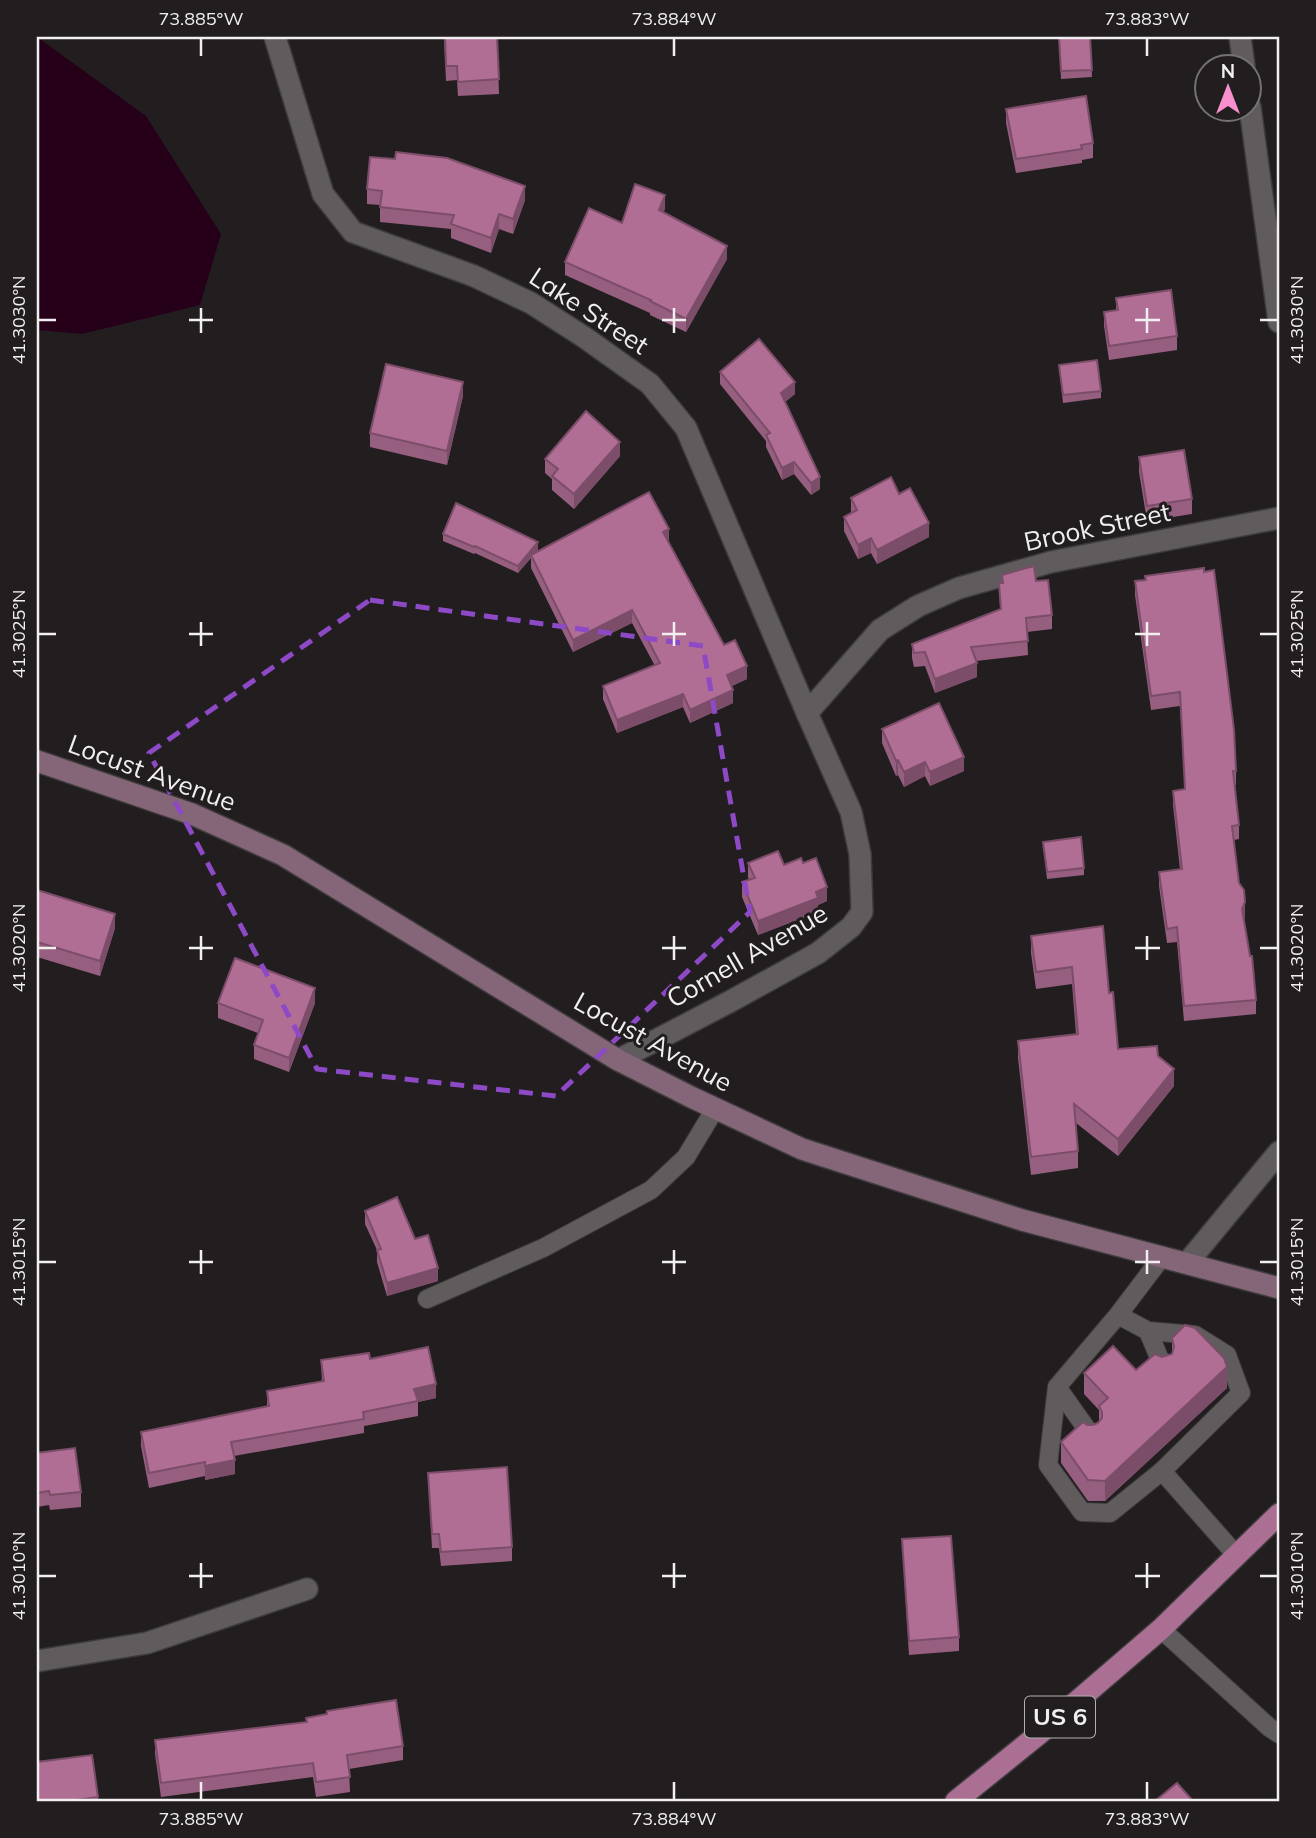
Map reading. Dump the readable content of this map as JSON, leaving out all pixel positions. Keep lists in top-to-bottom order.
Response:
{
  "streets": {
    "main road": ["US 6"],
    "street": [
      "Lake Street",
      "Brook Street",
      "Locust Avenue",
      "Cornell Avenue"
    ]
  },
  "crossings": [
    ["Lake Street", "Brook Street"],
    ["Lake Street", "Cornell Avenue"],
    ["Brook Street", "Cornell Avenue"],
    ["Locust Avenue", "Cornell Avenue"]
  ],
  "north": "top",
  "coordinates": [
    "73.885°W",
    "73.884°W",
    "73.883°W",
    "41.3030°N",
    "41.3025°N",
    "41.3020°N",
    "41.3015°N",
    "41.3010°N"
  ]
}
